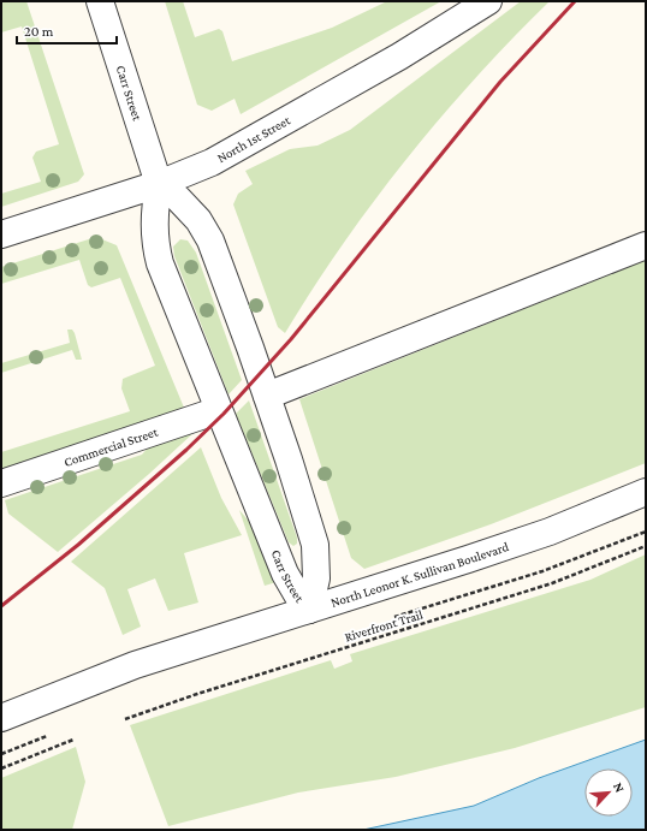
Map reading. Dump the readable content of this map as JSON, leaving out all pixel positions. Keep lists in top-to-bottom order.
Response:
{
  "streets": {
    "street": [
      "Carr Street",
      "North 1st Street",
      "Commercial Street",
      "North Leonor K. Sullivan Boulevard"
    ],
    "path": ["Riverfront Trail"]
  },
  "crossings": [
    ["Carr Street", "North 1st Street"],
    ["Carr Street", "Commercial Street"],
    ["Carr Street", "North Leonor K. Sullivan Boulevard"]
  ],
  "scale_bar": "20 m",
  "north": "top right"
}
